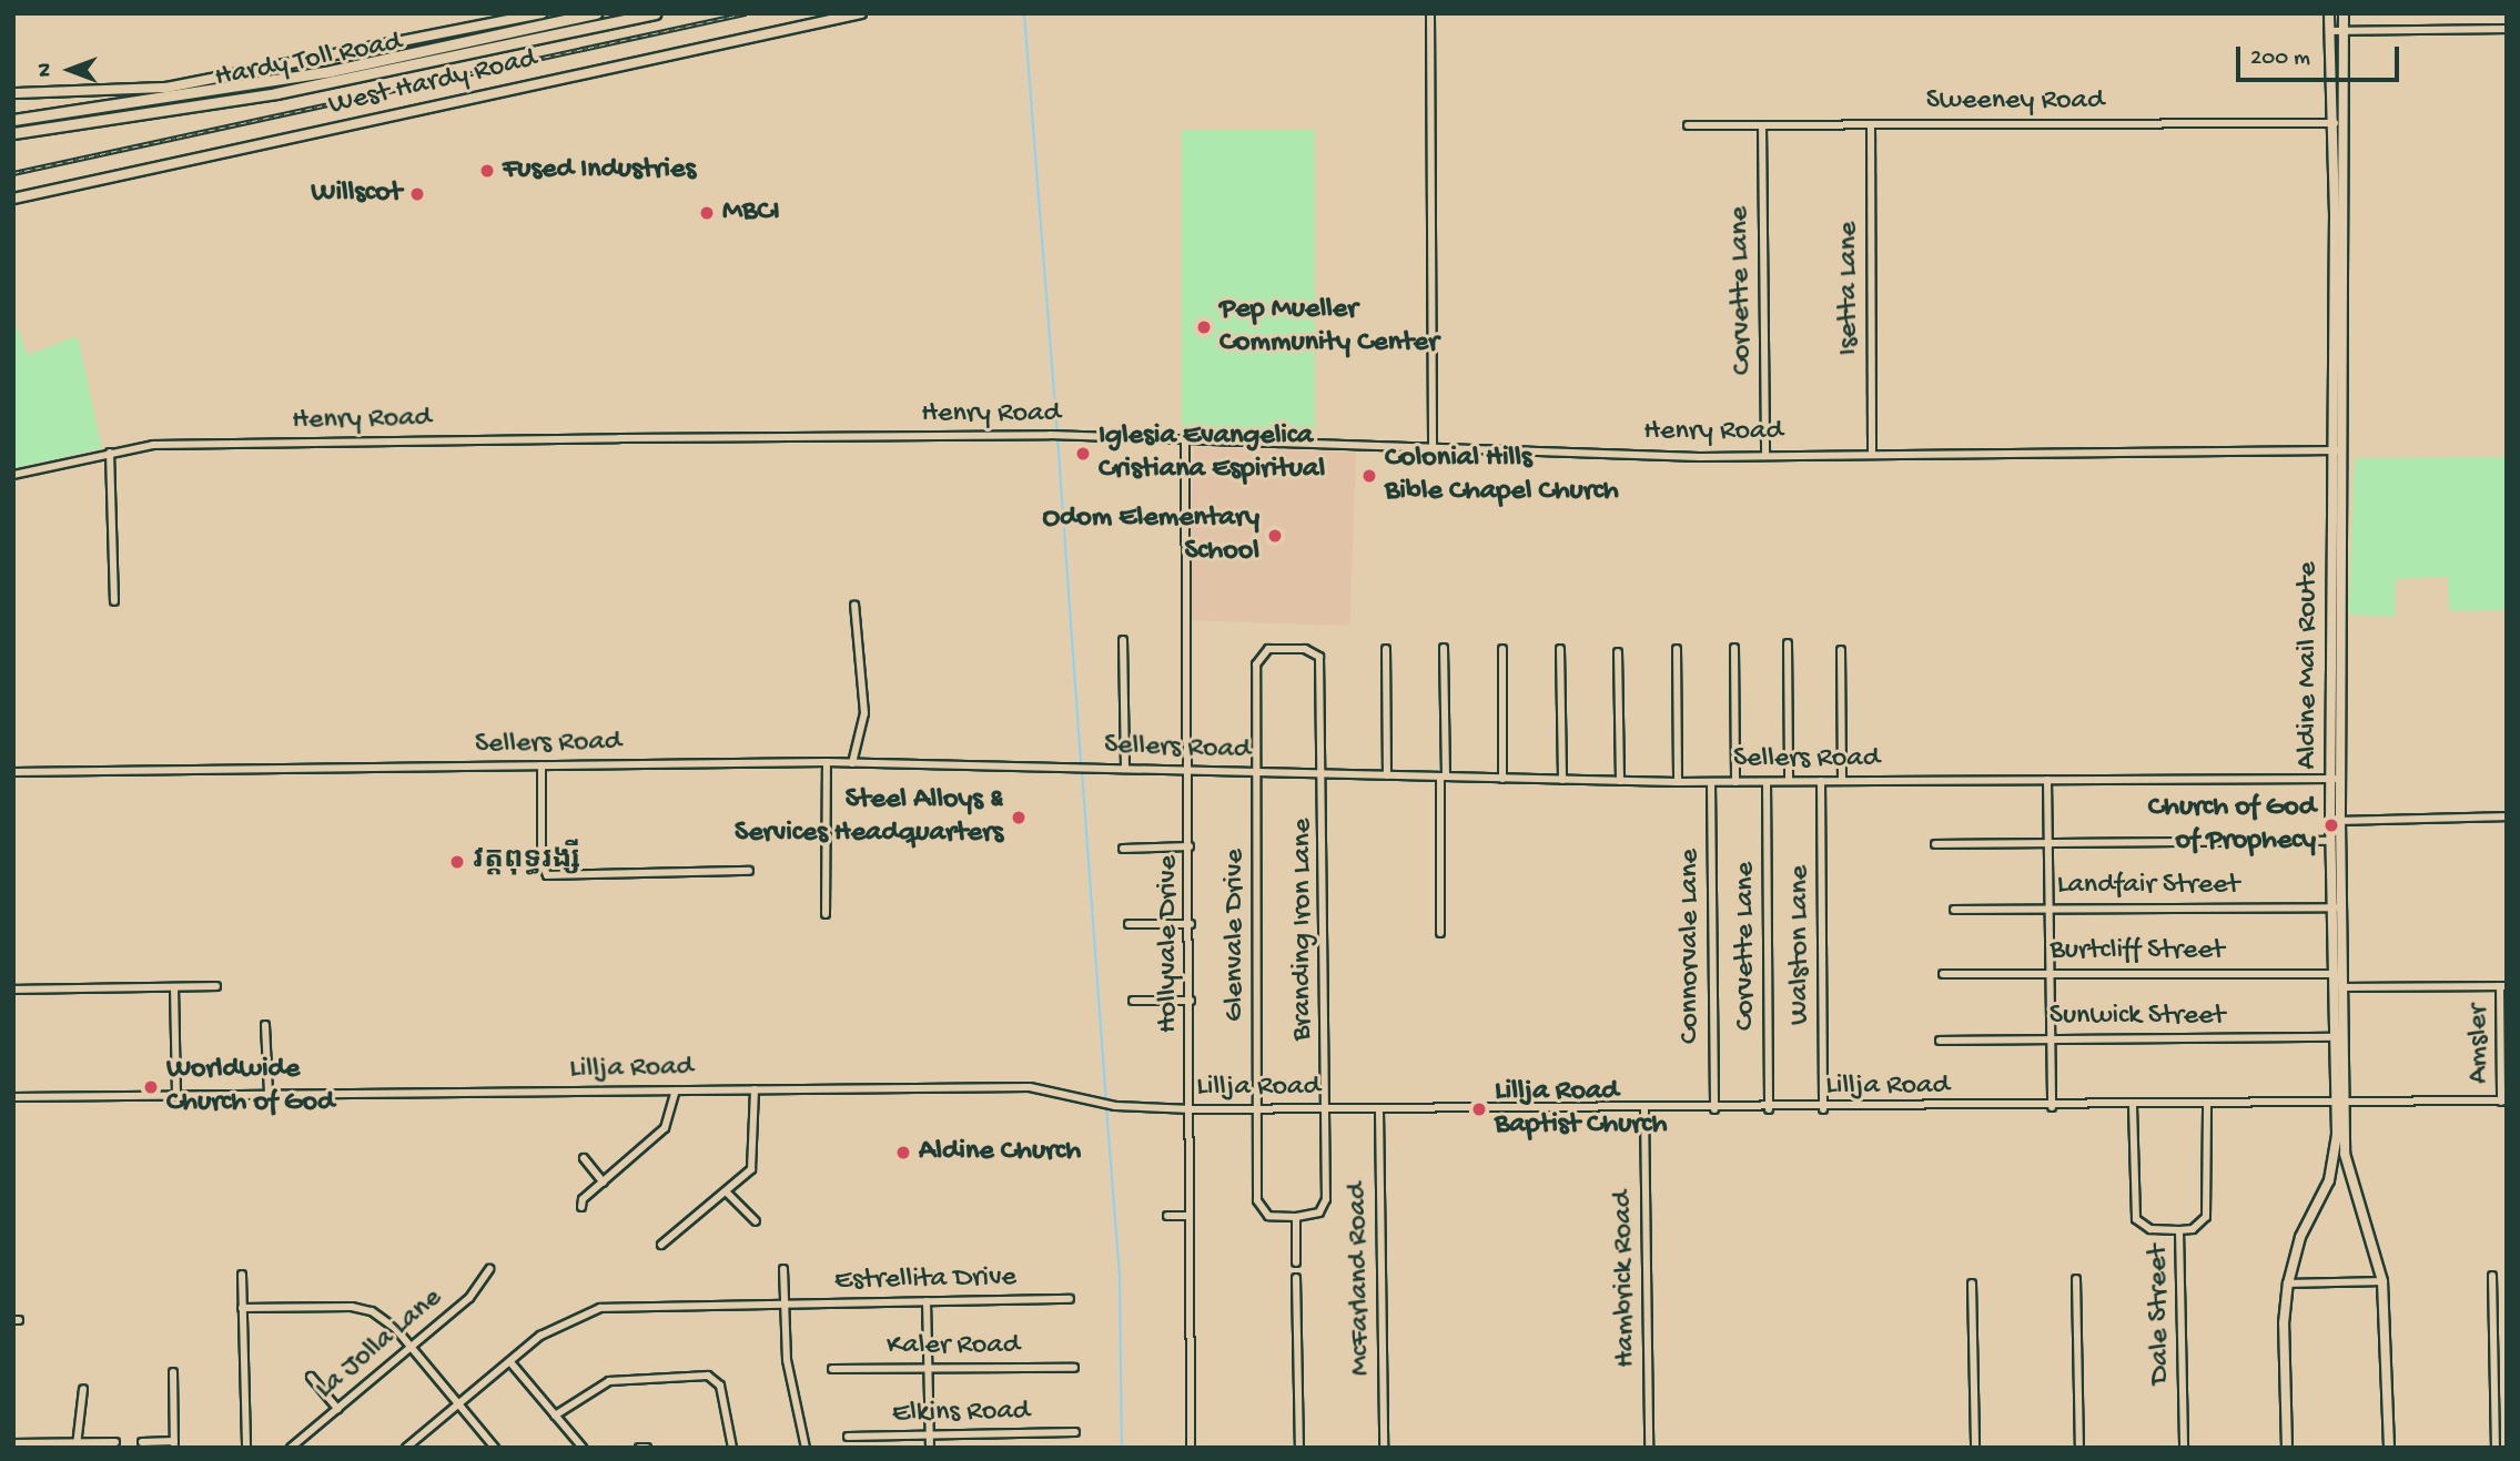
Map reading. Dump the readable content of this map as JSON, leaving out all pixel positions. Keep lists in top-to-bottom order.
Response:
{
  "streets": {
    "highway": ["Hardy Toll Road"],
    "main road": ["West Hardy Road", "Aldine Mail Route"],
    "street": [
      "Sweeney Road",
      "Isetta Lane",
      "Corvette Lane",
      "Henry Road",
      "Sellers Road",
      "Landfair Street",
      "Branding Iron Lane",
      "Glenvale Drive",
      "Hollyvale Drive",
      "Walston Lane",
      "Connorvale Lane",
      "Burtcliff Street",
      "Sunwick Street",
      "Amsler",
      "Lillja Road",
      "McFarland Road",
      "Hambrick Road",
      "Estrellita Drive",
      "Dale Street",
      "La Jolla Lane",
      "Kaler Road",
      "Elkins Road"
    ]
  },
  "crossings": [
    ["Sweeney Road", "Isetta Lane"],
    ["Sweeney Road", "Corvette Lane"],
    ["Sweeney Road", "Aldine Mail Route"],
    ["Isetta Lane", "Henry Road"],
    ["Corvette Lane", "Henry Road"],
    ["Corvette Lane", "Sellers Road"],
    ["Corvette Lane", "Lillja Road"],
    ["Henry Road", "Aldine Mail Route"],
    ["Henry Road", "Hollyvale Drive"],
    ["Aldine Mail Route", "Sellers Road"],
    ["Aldine Mail Route", "Landfair Street"],
    ["Aldine Mail Route", "Burtcliff Street"],
    ["Aldine Mail Route", "Sunwick Street"],
    ["Aldine Mail Route", "Lillja Road"],
    ["Sellers Road", "Branding Iron Lane"],
    ["Sellers Road", "Glenvale Drive"],
    ["Sellers Road", "Hollyvale Drive"],
    ["Sellers Road", "Walston Lane"],
    ["Sellers Road", "Connorvale Lane"],
    ["Branding Iron Lane", "Glenvale Drive"],
    ["Branding Iron Lane", "Lillja Road"],
    ["Glenvale Drive", "Lillja Road"],
    ["Hollyvale Drive", "Lillja Road"],
    ["Walston Lane", "Lillja Road"],
    ["Connorvale Lane", "Lillja Road"],
    ["Amsler", "Lillja Road"],
    ["Lillja Road", "McFarland Road"],
    ["Lillja Road", "Hambrick Road"],
    ["Lillja Road", "Dale Street"]
  ],
  "places": [
    "Fused Industries",
    "Willscot",
    "MBCI",
    "Pep Mueller Community Center",
    "Iglesia Evangelica Cristiana Espiritual",
    "Colonial Hills Bible Chapel Church",
    "Odom Elementary School",
    "Steel Alloys & Services Headquarters",
    "Church of God of Prophecy",
    "វត្តពុទ្ធរង្សី",
    "Worldwide Church of God",
    "Lillja Road Baptist Church",
    "Aldine Church"
  ],
  "scale_bar": "200 m",
  "north": "left"
}
